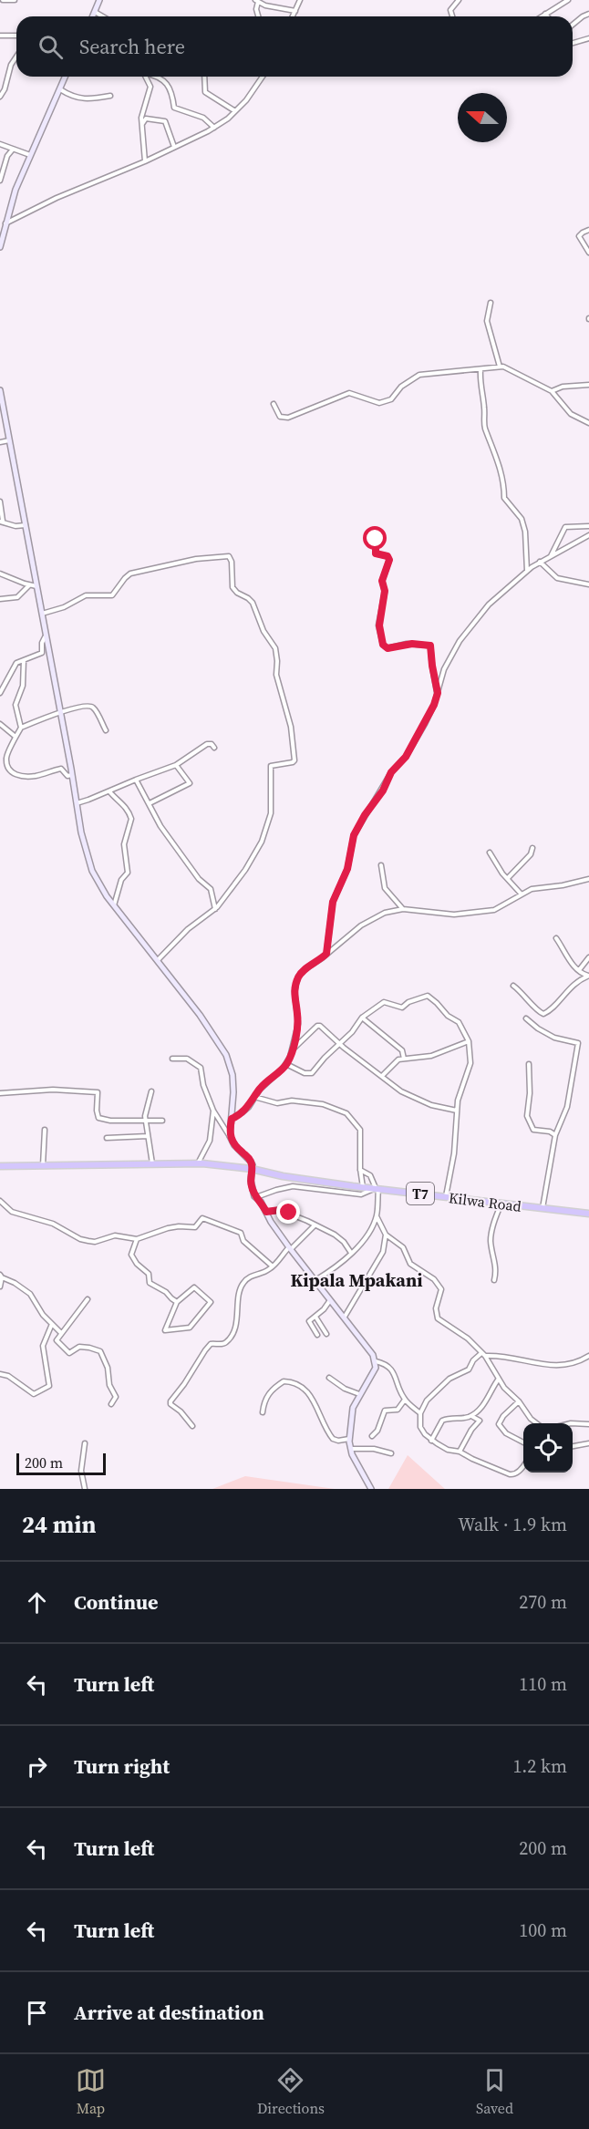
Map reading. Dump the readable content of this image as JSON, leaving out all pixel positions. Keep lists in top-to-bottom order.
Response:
{
  "streets": {
    "highway": ["T7", "Kilwa Road"]
  },
  "crossings": [
    ["T7", "Kilwa Road"]
  ],
  "districts": ["Kipala Mpakani"],
  "scale_bar": "200 m",
  "north": "left",
  "page": {
    "search": "Search here",
    "scale": "200 m",
    "heading": ["24 min", "Walk · 1.9 km"],
    "list": [
      ["Continue", "270 m"],
      ["Turn left", "110 m"],
      ["Turn right", "1.2 km"],
      ["Turn left", "200 m"],
      ["Turn left", "100 m"],
      "Arrive at destination"
    ],
    "nav": ["Map", "Directions", "Saved"]
  }
}
